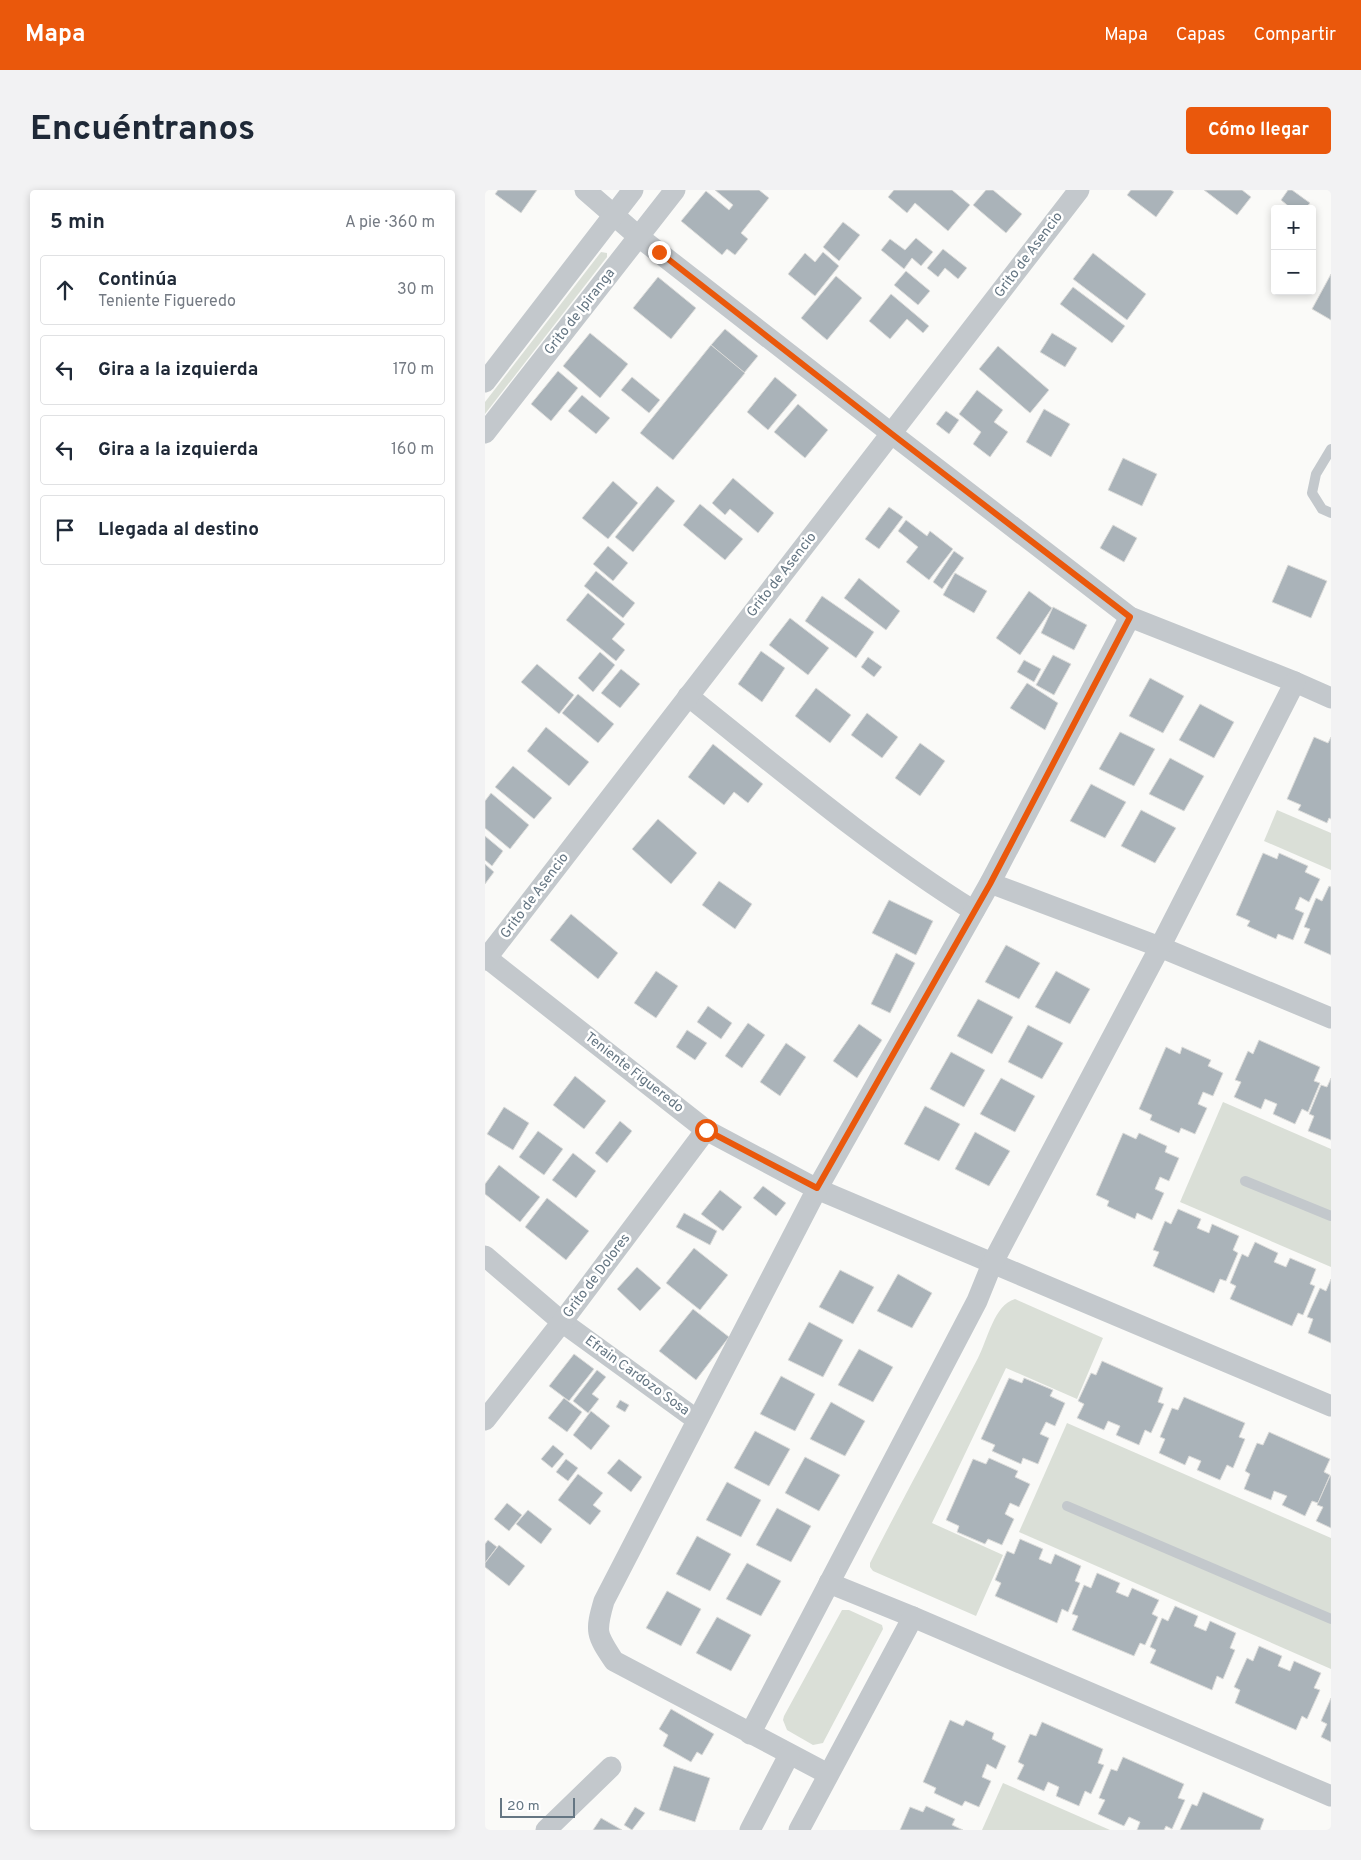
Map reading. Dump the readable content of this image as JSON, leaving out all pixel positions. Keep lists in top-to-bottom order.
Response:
{
  "streets": {
    "street": [
      "Grito de Asencio",
      "Grito de Ipiranga",
      "Teniente Figueredo",
      "Grito de Dolores",
      "Efrain Cardozo Sosa"
    ]
  },
  "crossings": [
    ["Grito de Asencio", "Teniente Figueredo"],
    ["Teniente Figueredo", "Grito de Dolores"],
    ["Grito de Dolores", "Efrain Cardozo Sosa"]
  ],
  "scale_bar": "20 m",
  "page": {
    "header": "Mapa",
    "nav": ["Mapa", "Capas", "Compartir"],
    "buttons": "Cómo llegar",
    "title": "Encuéntranos",
    "heading": ["5 min", "A pie · 360 m"],
    "map_buttons": ["+", "−"],
    "list": [
      ["Continúa", "Teniente Figueredo", "30 m"],
      ["Gira a la izquierda", "170 m"],
      ["Gira a la izquierda", "160 m"],
      "Llegada al destino"
    ],
    "scale": "20 m"
  }
}
